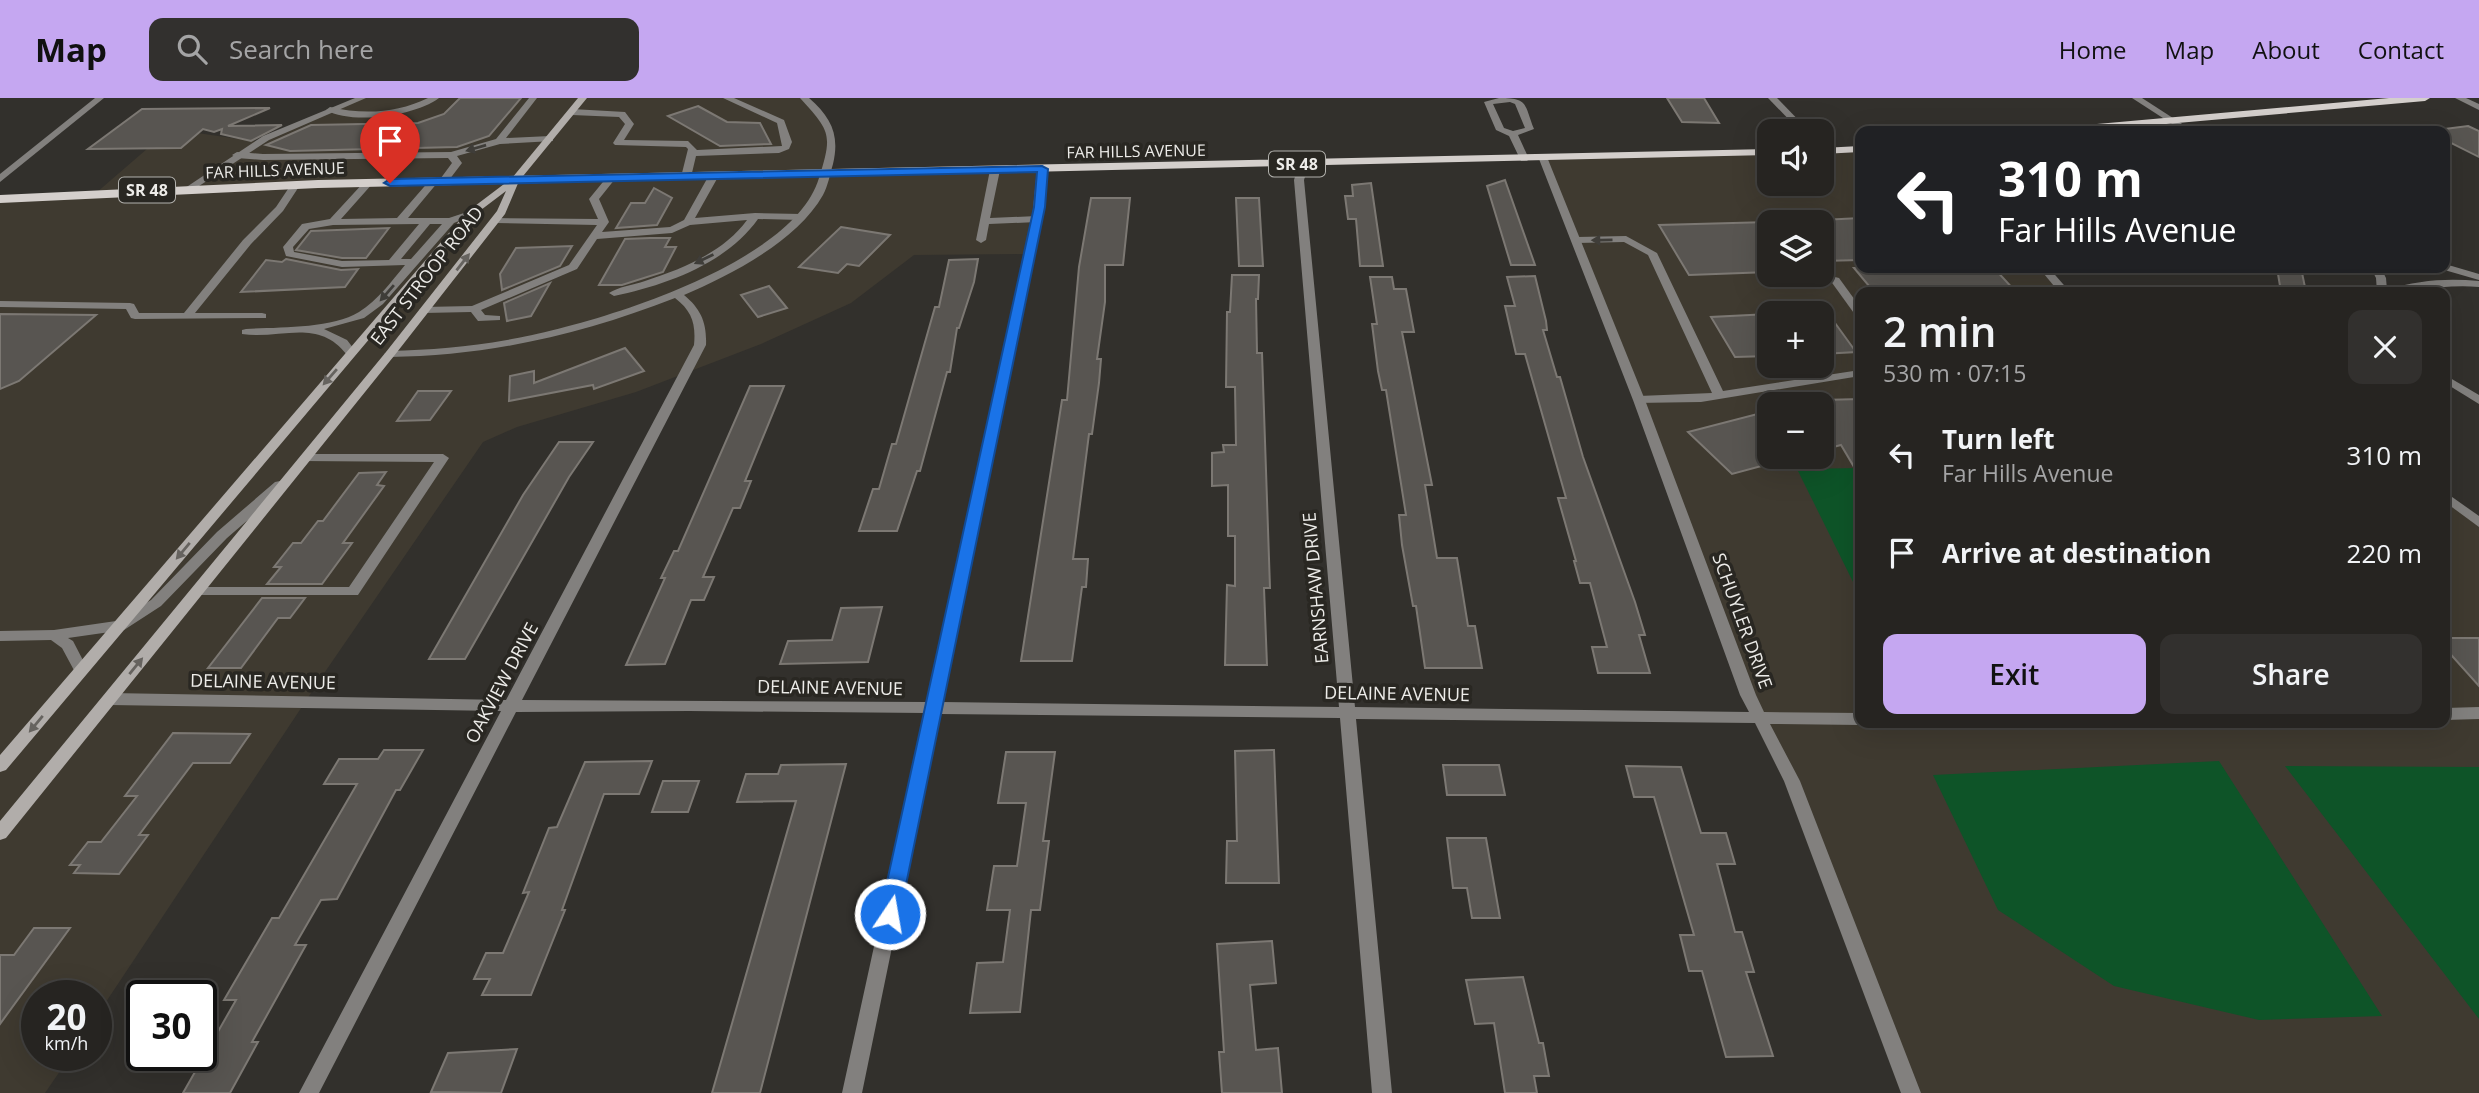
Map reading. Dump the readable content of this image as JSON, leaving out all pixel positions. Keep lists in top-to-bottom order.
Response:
{
  "streets": {
    "main road": ["FAR HILLS AVENUE", "SR 48", "EAST STROOP ROAD"],
    "street": [
      "EARNSHAW DRIVE",
      "SCHUYLER DRIVE",
      "DELAINE AVENUE",
      "OAKVIEW DRIVE"
    ]
  },
  "crossings": [
    ["FAR HILLS AVENUE", "EAST STROOP ROAD"],
    ["FAR HILLS AVENUE", "EARNSHAW DRIVE"],
    ["FAR HILLS AVENUE", "SCHUYLER DRIVE"],
    ["EAST STROOP ROAD", "DELAINE AVENUE"],
    ["EARNSHAW DRIVE", "DELAINE AVENUE"],
    ["SCHUYLER DRIVE", "DELAINE AVENUE"],
    ["DELAINE AVENUE", "OAKVIEW DRIVE"]
  ],
  "page": {
    "header": "Map",
    "search": "Search here",
    "nav": [
      "Home",
      "Map",
      "About",
      "Contact"
    ],
    "map_buttons": ["+", "−"],
    "turn": ["310 m", "Far Hills Avenue"],
    "heading": ["2 min", "530 m · 07:15"],
    "list": [
      {
        "name": "Turn left",
        "note": "Far Hills Avenue",
        "value": "310 m"
      },
      {
        "name": "Arrive at destination",
        "value": "220 m"
      }
    ],
    "buttons": ["Exit", "Share"],
    "speed": "20 km/h",
    "limit": "30"
  }
}
